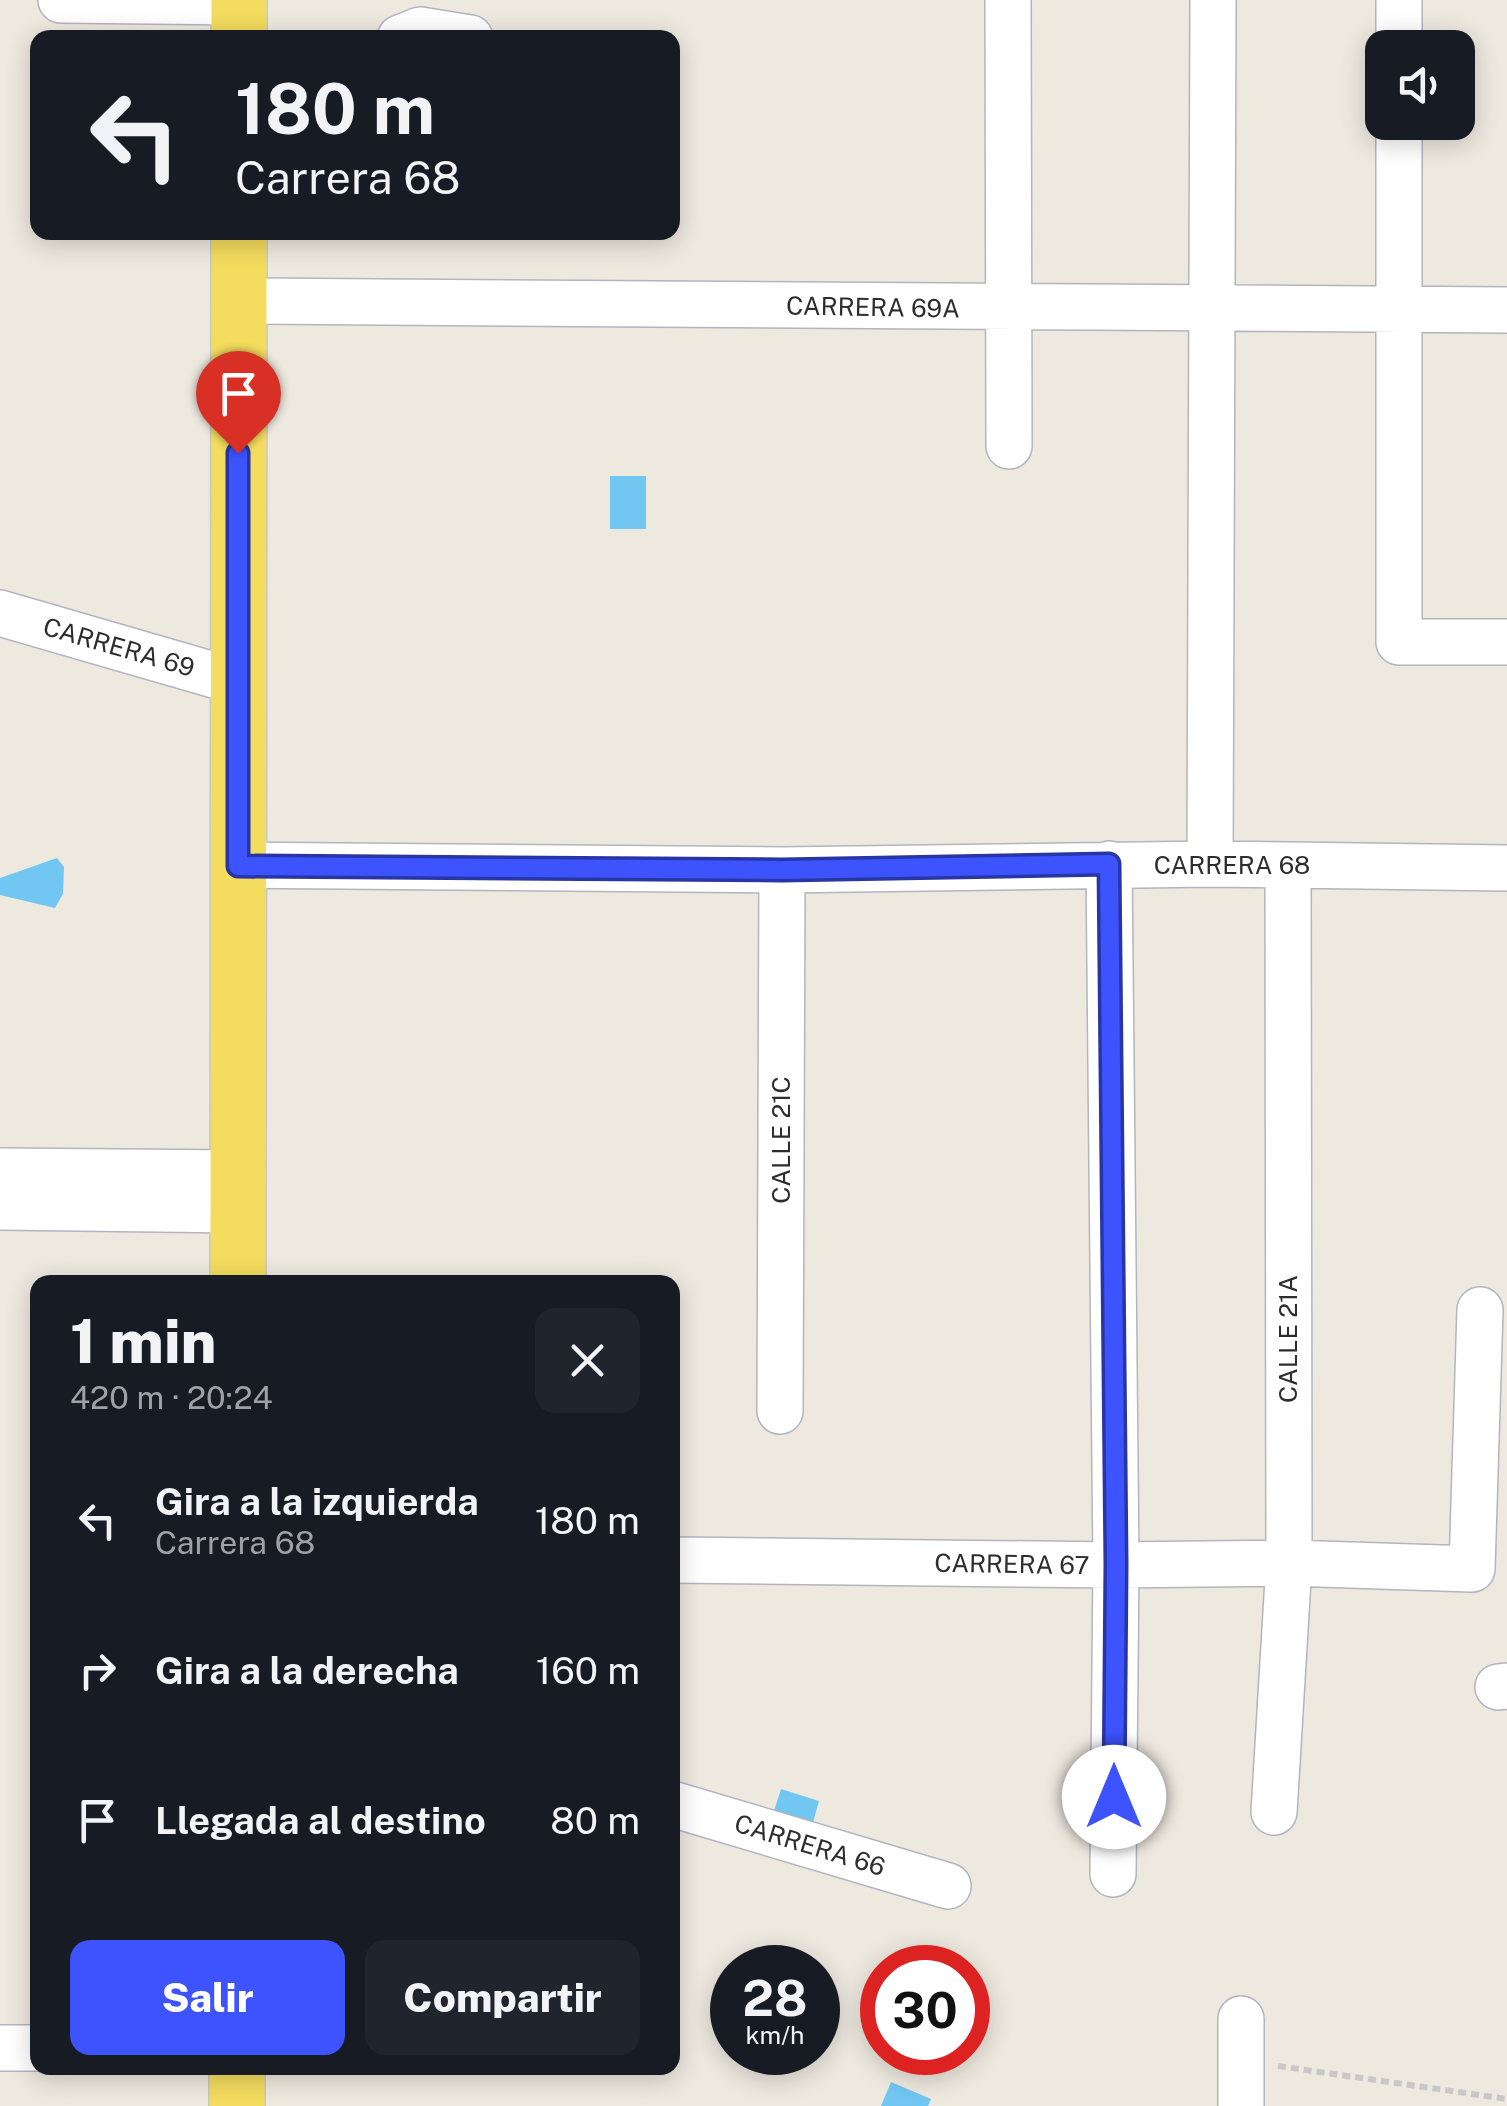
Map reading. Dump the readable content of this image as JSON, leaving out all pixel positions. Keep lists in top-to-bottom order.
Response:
{
  "streets": {
    "street": [
      "CARRERA 69A",
      "CARRERA 69",
      "CARRERA 68",
      "CALLE 21C",
      "CALLE 21A",
      "CARRERA 67",
      "CARRERA 66"
    ]
  },
  "crossings": [
    ["CARRERA 68", "CALLE 21C"],
    ["CARRERA 68", "CALLE 21A"],
    ["CALLE 21A", "CARRERA 67"]
  ],
  "page": {
    "turn": ["180 m", "Carrera 68"],
    "heading": ["1 min", "420 m · 20:24"],
    "list": [
      {
        "name": "Gira a la izquierda",
        "note": "Carrera 68",
        "value": "180 m"
      },
      {
        "name": "Gira a la derecha",
        "value": "160 m"
      },
      {
        "name": "Llegada al destino",
        "value": "80 m"
      }
    ],
    "buttons": ["Salir", "Compartir"],
    "speed": "28 km/h",
    "limit": "30"
  }
}
